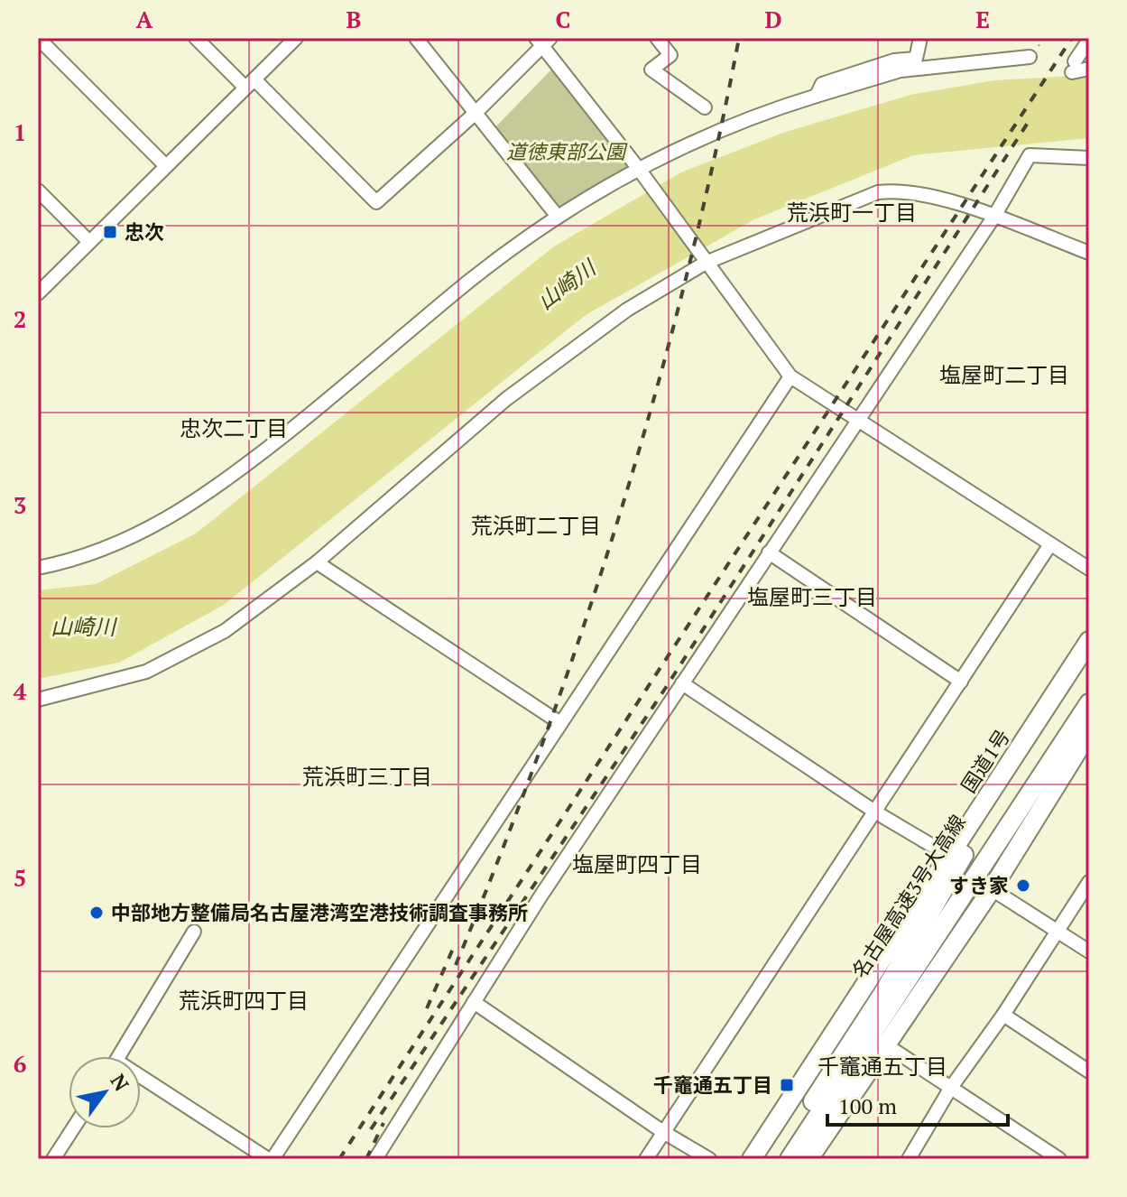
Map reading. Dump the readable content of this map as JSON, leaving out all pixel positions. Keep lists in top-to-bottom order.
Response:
{
  "streets": {
    "highway": ["国道1号", "名古屋高速3号大高線"]
  },
  "districts": [
    "荒浜町一丁目",
    "塩屋町二丁目",
    "忠次二丁目",
    "荒浜町二丁目",
    "塩屋町三丁目",
    "荒浜町三丁目",
    "塩屋町四丁目",
    "荒浜町四丁目",
    "千竈通五丁目"
  ],
  "water": ["山崎川"],
  "parks": ["道徳東部公園"],
  "places": {
    "transit": ["忠次", "千竈通五丁目"],
    "other": ["すき家", "中部地方整備局名古屋港湾空港技術調査事務所"]
  },
  "scale_bar": "100 m",
  "north": "top right",
  "grid": {
    "columns": [
      "A",
      "B",
      "C",
      "D",
      "E"
    ],
    "rows": [
      "1",
      "2",
      "3",
      "4",
      "5",
      "6"
    ]
  }
}
